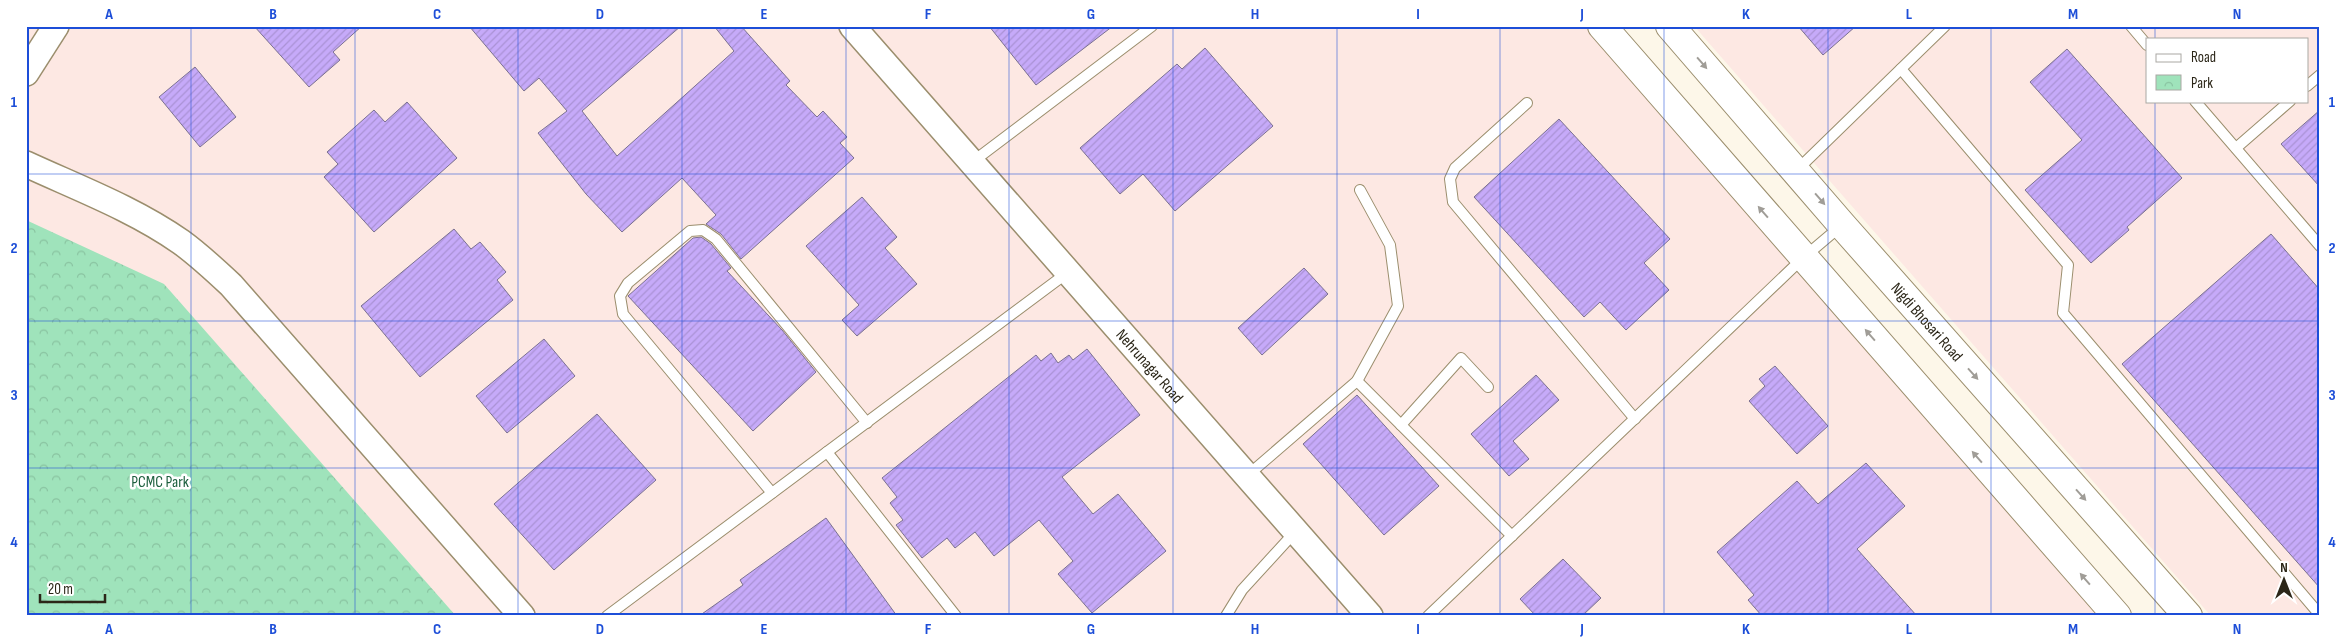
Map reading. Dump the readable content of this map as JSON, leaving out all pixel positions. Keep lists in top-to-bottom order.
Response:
{
  "streets": {
    "main road": ["Nigdi Bhosari Road"],
    "street": ["Nehrunagar Road"]
  },
  "parks": ["PCMC Park"],
  "legend": ["Road", "Park"],
  "scale_bar": "20 m",
  "north": "top",
  "grid": {
    "columns": [
      "A",
      "B",
      "C",
      "D",
      "E",
      "F",
      "G",
      "H",
      "I",
      "J",
      "K",
      "L",
      "M",
      "N"
    ],
    "rows": [
      "1",
      "2",
      "3",
      "4"
    ]
  }
}
